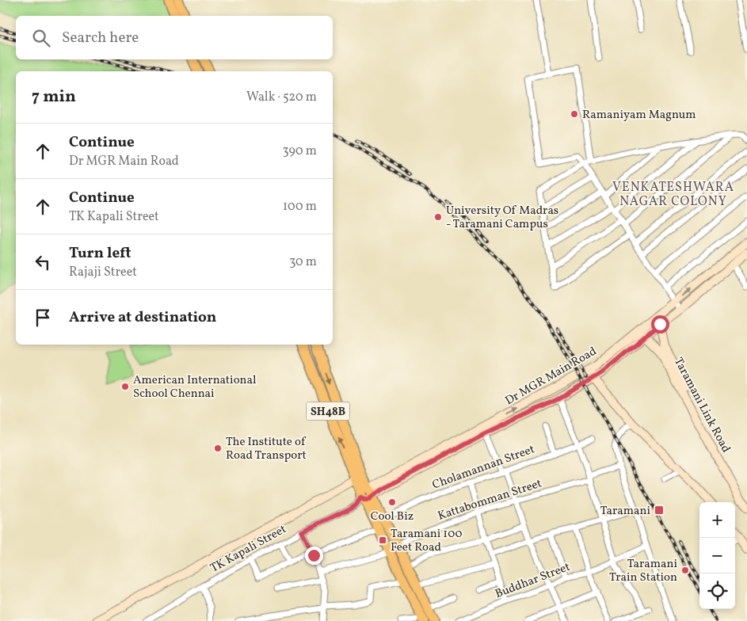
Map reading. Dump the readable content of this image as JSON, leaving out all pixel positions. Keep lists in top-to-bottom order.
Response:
{
  "streets": {
    "main road": ["Dr MGR Main Road", "Taramani Link Road", "SH48B"],
    "street": [
      "Cholamannan Street",
      "Kattabomman Street",
      "TK Kapali Street",
      "Buddhar Street"
    ]
  },
  "crossings": [
    ["Dr MGR Main Road", "Taramani Link Road"],
    ["Dr MGR Main Road", "SH48B"],
    ["Dr MGR Main Road", "TK Kapali Street"],
    ["SH48B", "TK Kapali Street"]
  ],
  "districts": ["VENKATESHWARA NAGAR COLONY"],
  "places": {
    "other": [
      "Ramaniyam Magnum",
      "University Of Madras - Taramani Campus",
      "American International School Chennai",
      "The Institute of Road Transport",
      "Cool Biz",
      "Taramani Train Station"
    ],
    "transit": ["Taramani", "Taramani 100 Feet Road"]
  },
  "page": {
    "search": "Search here",
    "heading": ["7 min", "Walk · 520 m"],
    "list": [
      ["Continue", "Dr MGR Main Road", "390 m"],
      ["Continue", "TK Kapali Street", "100 m"],
      ["Turn left", "Rajaji Street", "30 m"],
      "Arrive at destination"
    ],
    "map_buttons": ["+", "−"]
  }
}
